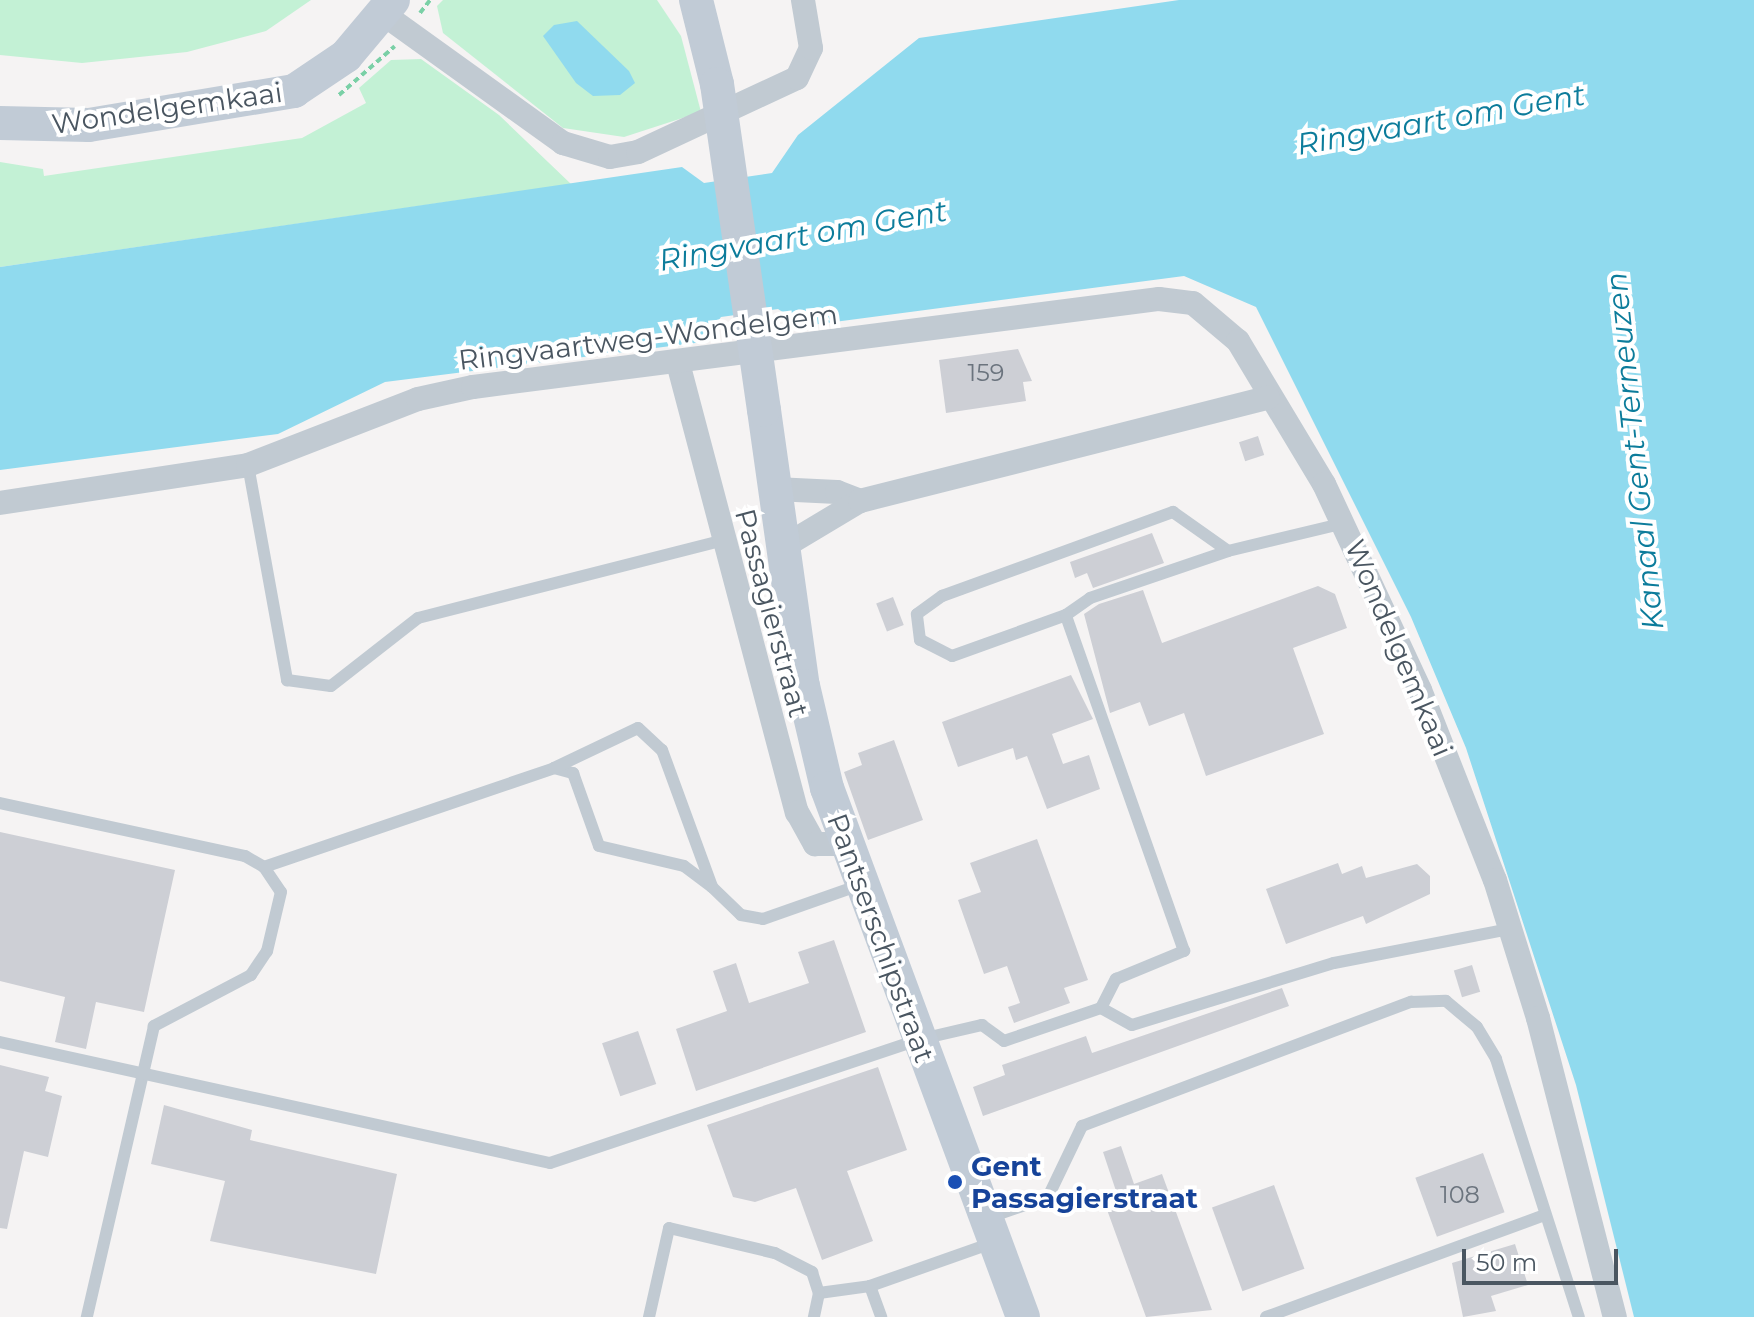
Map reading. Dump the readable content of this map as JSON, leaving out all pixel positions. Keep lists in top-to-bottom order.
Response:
{
  "streets": {
    "main road": ["Wondelgemkaai", "Pantserschipstraat"],
    "street": ["Ringvaartweg-Wondelgem", "Passagierstraat"]
  },
  "crossings": [
    ["Wondelgemkaai", "Ringvaartweg-Wondelgem"],
    ["Ringvaartweg-Wondelgem", "Passagierstraat"],
    ["Passagierstraat", "Pantserschipstraat"]
  ],
  "water": ["Ringvaart om Gent", "Kanaal Gent-Terneuzen"],
  "places": ["Gent Passagierstraat"],
  "house_numbers": ["159", "108"],
  "scale_bar": "50 m"
}
